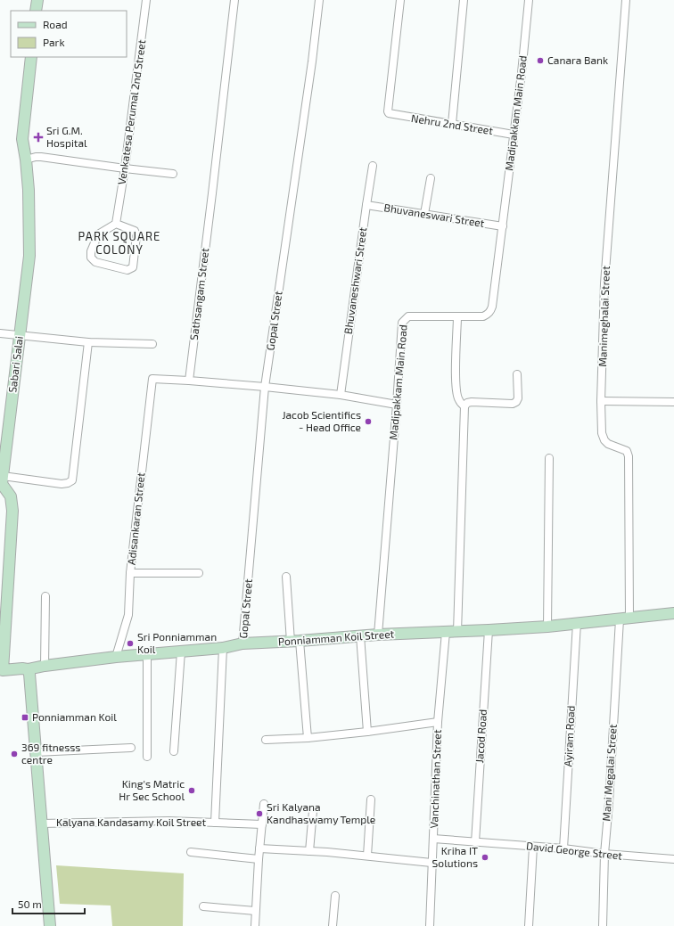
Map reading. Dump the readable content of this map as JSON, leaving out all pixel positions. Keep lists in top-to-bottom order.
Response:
{
  "streets": {
    "main road": ["Sabari Salai", "Ponniamman Koil Street"],
    "street": [
      "Venkatesa Perumal 2nd Street",
      "Madipakkam Main Road",
      "Nehru 2nd Street",
      "Bhuvaneswari Street",
      "Bhuvaneshwari Street",
      "Sathsangam Street",
      "Manimeghalai Street",
      "Gopal Street",
      "Adisankaran Street",
      "Jacod Road",
      "Ayiram Road",
      "Mani Megalai Street",
      "Vanchinathan Street",
      "Kalyana Kandasamy Koil Street",
      "David George Street"
    ]
  },
  "crossings": [
    ["Madipakkam Main Road", "Nehru 2nd Street"],
    ["Madipakkam Main Road", "Bhuvaneswari Street"],
    ["Madipakkam Main Road", "Ponniamman Koil Street"],
    ["Bhuvaneswari Street", "Bhuvaneshwari Street"],
    ["Sathsangam Street", "Adisankaran Street"],
    ["Manimeghalai Street", "Ponniamman Koil Street"],
    ["Manimeghalai Street", "Mani Megalai Street"],
    ["Gopal Street", "Ponniamman Koil Street"],
    ["Adisankaran Street", "Ponniamman Koil Street"],
    ["Ponniamman Koil Street", "Jacod Road"],
    ["Ponniamman Koil Street", "Ayiram Road"],
    ["Ponniamman Koil Street", "Mani Megalai Street"],
    ["Ponniamman Koil Street", "Vanchinathan Street"],
    ["Jacod Road", "David George Street"],
    ["Ayiram Road", "David George Street"],
    ["Mani Megalai Street", "David George Street"],
    ["Vanchinathan Street", "David George Street"]
  ],
  "districts": ["PARK SQUARE COLONY"],
  "places": {
    "other": [
      "Canara Bank",
      "Jacob Scientifics - Head Office",
      "Sri Ponniamman Koil",
      "369 fitnesss centre",
      "King's Matric Hr Sec School",
      "Sri Kalyana Kandhaswamy Temple",
      "Kriha IT Solutions"
    ],
    "health": ["Sri G.M. Hospital"],
    "transit": ["Ponniamman Koil"]
  },
  "legend": ["Road", "Park"],
  "scale_bar": "50 m"
}
